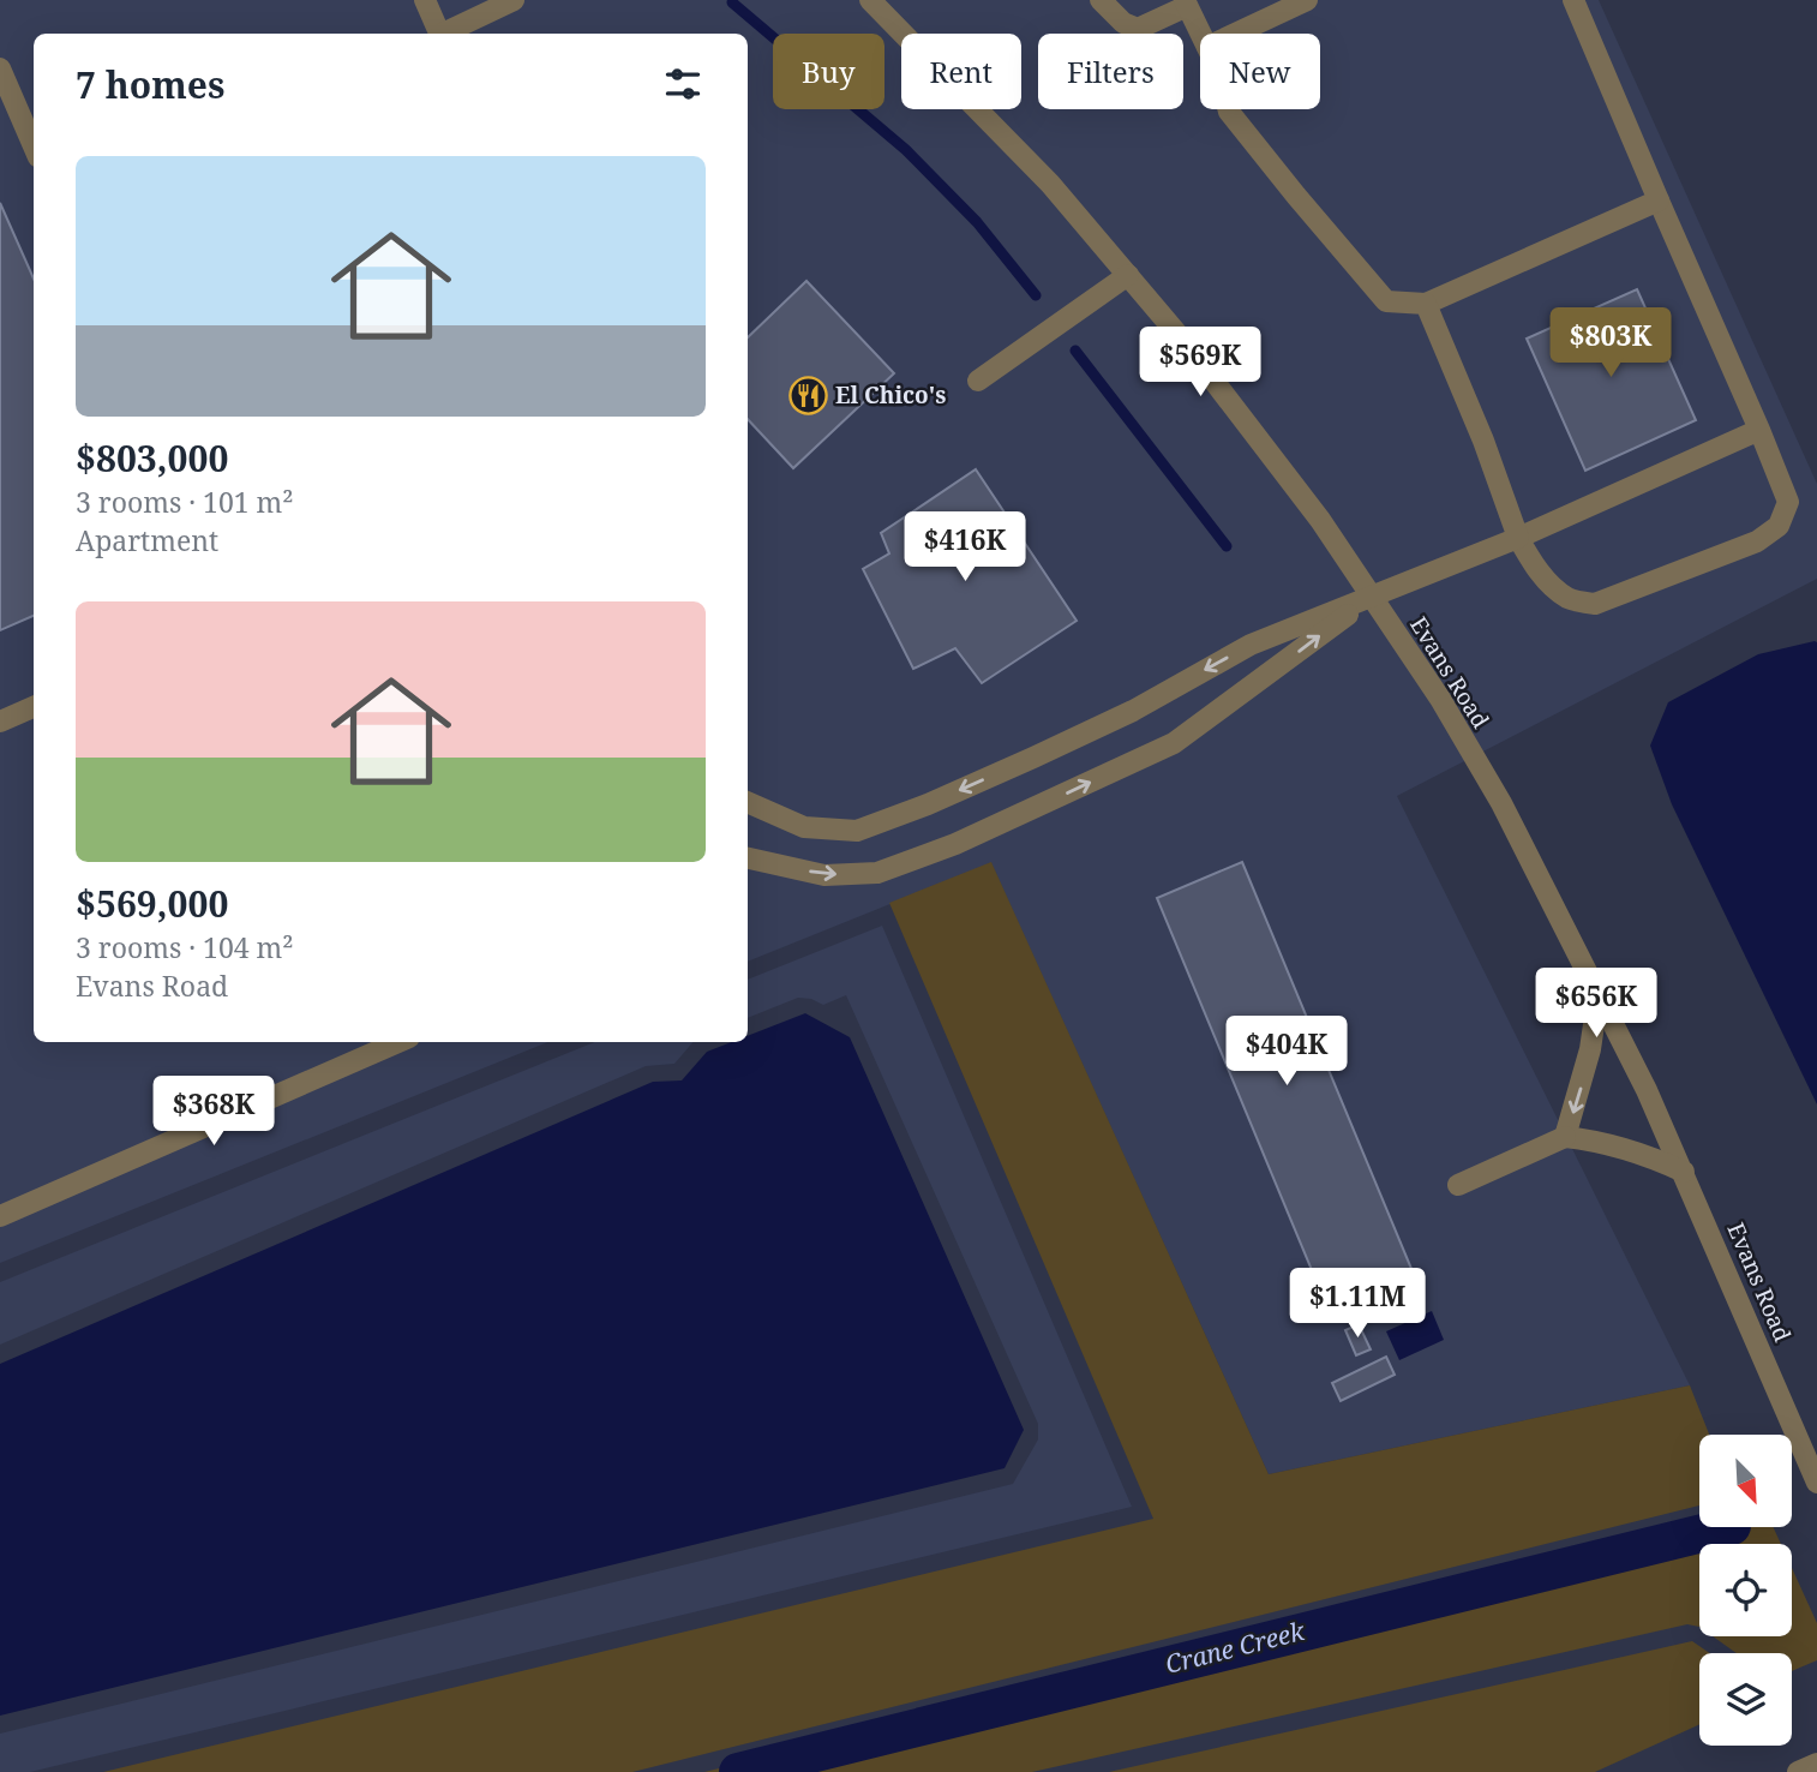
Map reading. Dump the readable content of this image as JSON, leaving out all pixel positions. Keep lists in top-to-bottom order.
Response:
{
  "streets": {
    "street": ["Evans Road"]
  },
  "water": ["Crane Creek"],
  "places": {
    "restaurant": ["El Chico's"]
  },
  "north": "bottom right",
  "page": {
    "chip": [
      "Buy",
      "Rent",
      "Filters",
      "New"
    ],
    "heading": "7 homes",
    "list": [
      {
        "name": "$803,000",
        "note": "3 rooms · 101 m² · Apartment"
      },
      {
        "name": "$569,000",
        "note": "3 rooms · 104 m² · Evans Road"
      }
    ],
    "price": [
      "$803K",
      "$569K",
      "$416K",
      "$656K",
      "$404K",
      "$368K",
      "$1.11M"
    ]
  }
}
